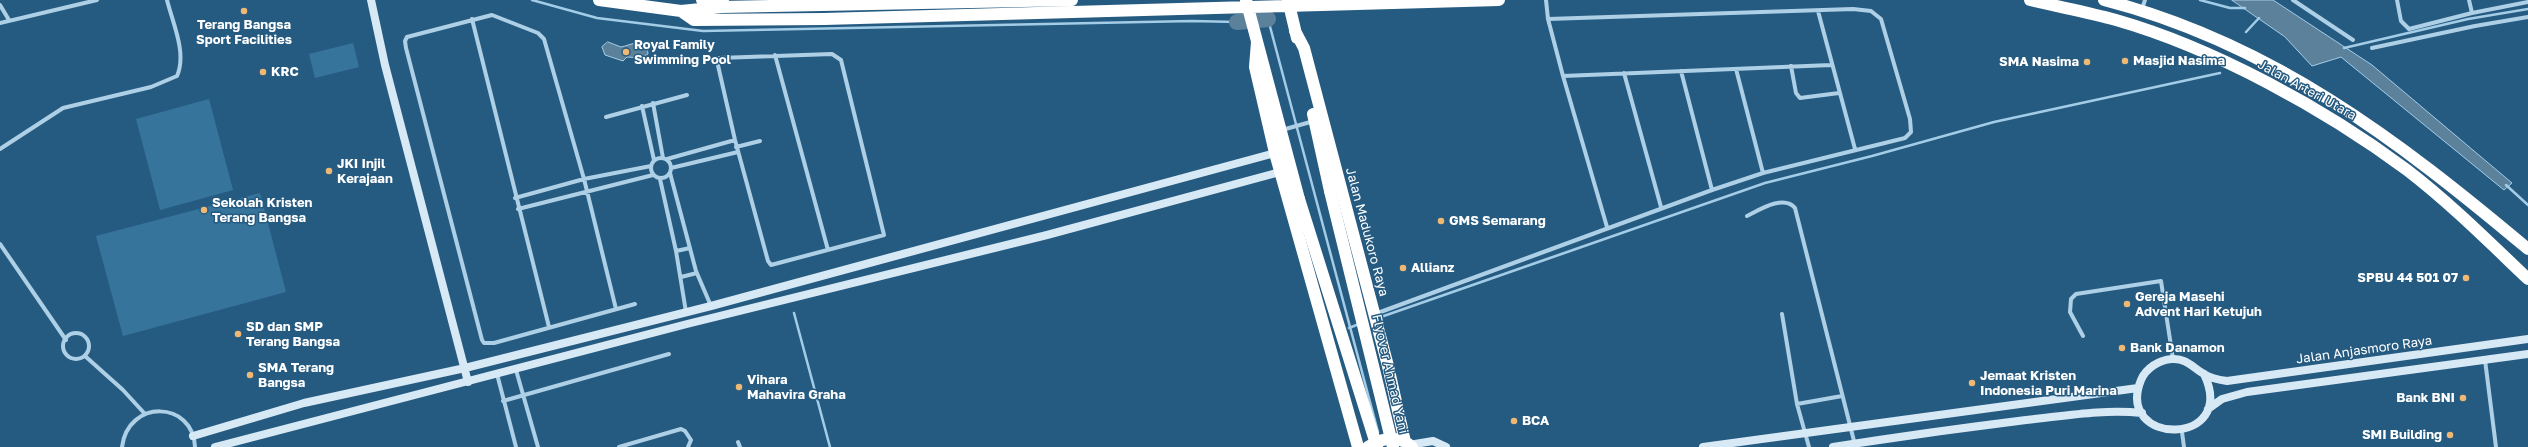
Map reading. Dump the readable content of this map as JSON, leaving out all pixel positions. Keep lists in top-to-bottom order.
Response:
{
  "streets": {
    "highway": ["Jalan Arteri Utara", "Jalan Madukoro Raya", "Flyover Ahmad Yani"],
    "street": ["Jalan Anjasmoro Raya"]
  },
  "crossings": [
    ["Jalan Madukoro Raya", "Flyover Ahmad Yani"]
  ],
  "places": [
    "Terang Bangsa Sport Facilities",
    "Royal Family Swimming Pool",
    "Masjid Nasima",
    "SMA Nasima",
    "KRC",
    "JKI Injil Kerajaan",
    "Sekolah Kristen Terang Bangsa",
    "GMS Semarang",
    "Allianz",
    "SPBU 44 501 07",
    "Gereja Masehi Advent Hari Ketujuh",
    "SD dan SMP Terang Bangsa",
    "Bank Danamon",
    "SMA Terang Bangsa",
    "Jemaat Kristen Indonesia Puri Marina",
    "Vihara Mahavira Graha",
    "Bank BNI",
    "BCA",
    "SMI Building"
  ]
}
